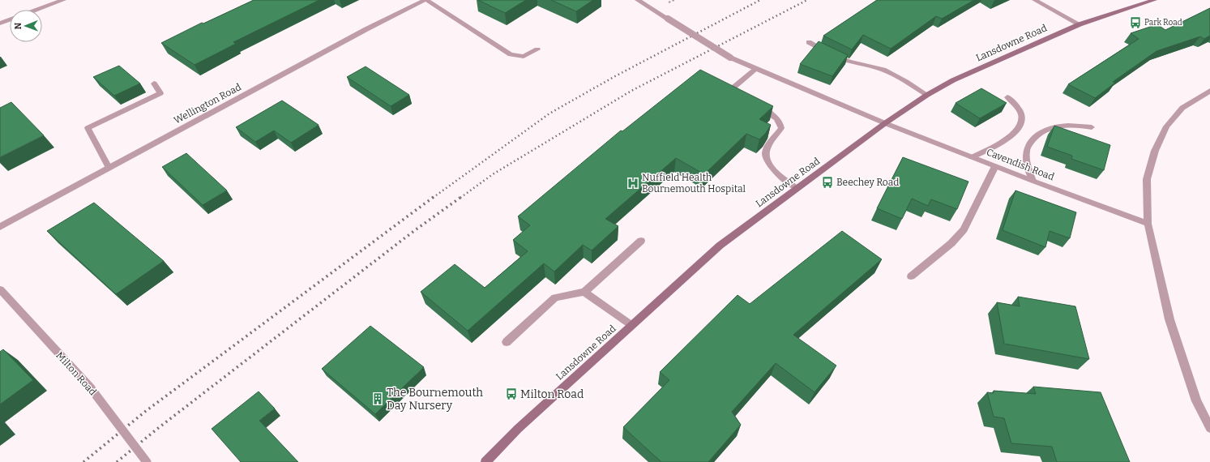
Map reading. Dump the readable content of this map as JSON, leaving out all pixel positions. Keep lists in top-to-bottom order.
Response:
{
  "streets": {
    "main road": ["Lansdowne Road"],
    "street": ["Wellington Road", "Cavendish Road", "Milton Road"]
  },
  "crossings": [
    ["Lansdowne Road", "Cavendish Road"]
  ],
  "places": {
    "bus stop": ["Park Road", "Beechey Road", "Milton Road"],
    "hospital": ["Nuffield Health Bournemouth Hospital"],
    "building": ["The Bournemouth Day Nursery"]
  },
  "north": "left"
}
